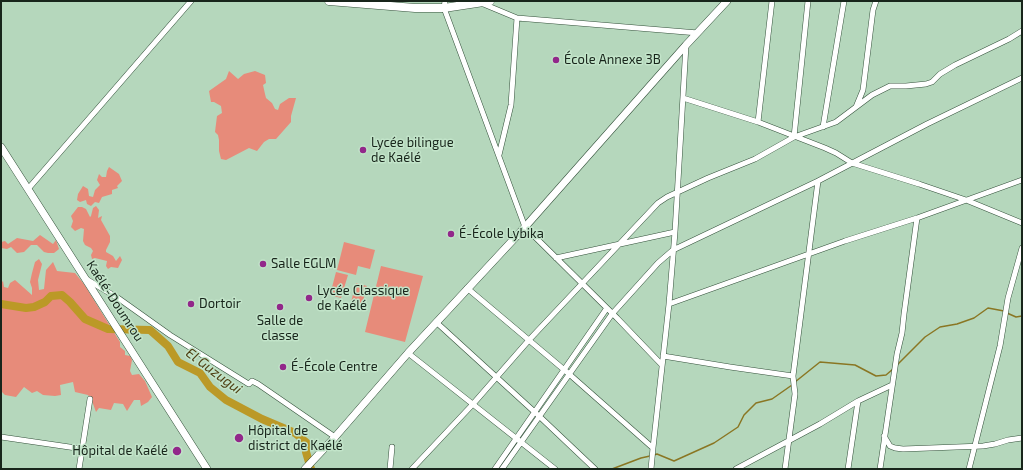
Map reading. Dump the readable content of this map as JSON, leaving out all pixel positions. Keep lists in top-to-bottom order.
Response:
{
  "streets": {
    "main road": ["Kaélé-Doumrou"]
  },
  "water": ["El Guzugui"],
  "places": [
    "École Annexe 3B",
    "Lycée bilingue de Kaélé",
    "É-École Lybika",
    "Salle EGLM",
    "Lycée Classique de Kaélé",
    "Dortoir",
    "Salle de classe",
    "É-École Centre",
    "Hôpital de district de Kaélé",
    "Hôpital de Kaélé"
  ]
}
